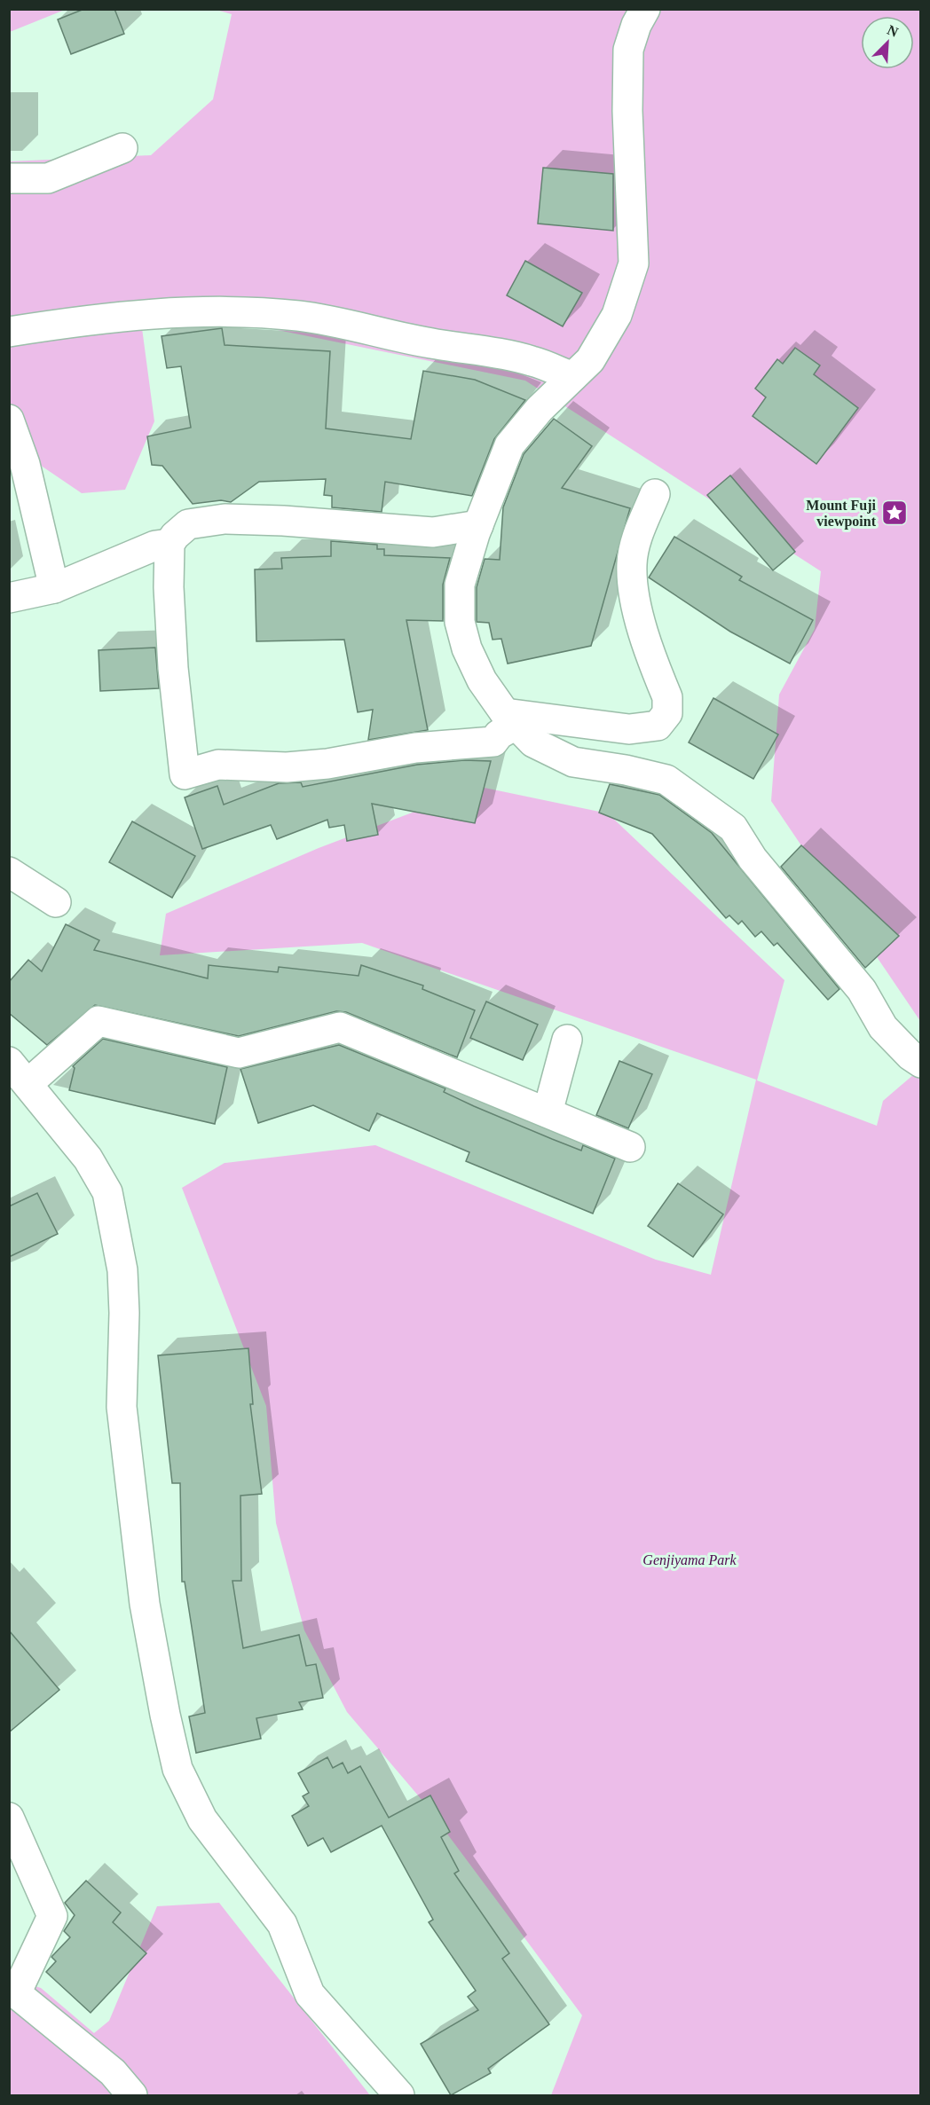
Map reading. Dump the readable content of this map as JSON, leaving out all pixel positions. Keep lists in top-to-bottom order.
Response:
{
  "parks": ["Genjiyama Park"],
  "places": {
    "place": ["Mount Fuji viewpoint"]
  },
  "north": "top right"
}
